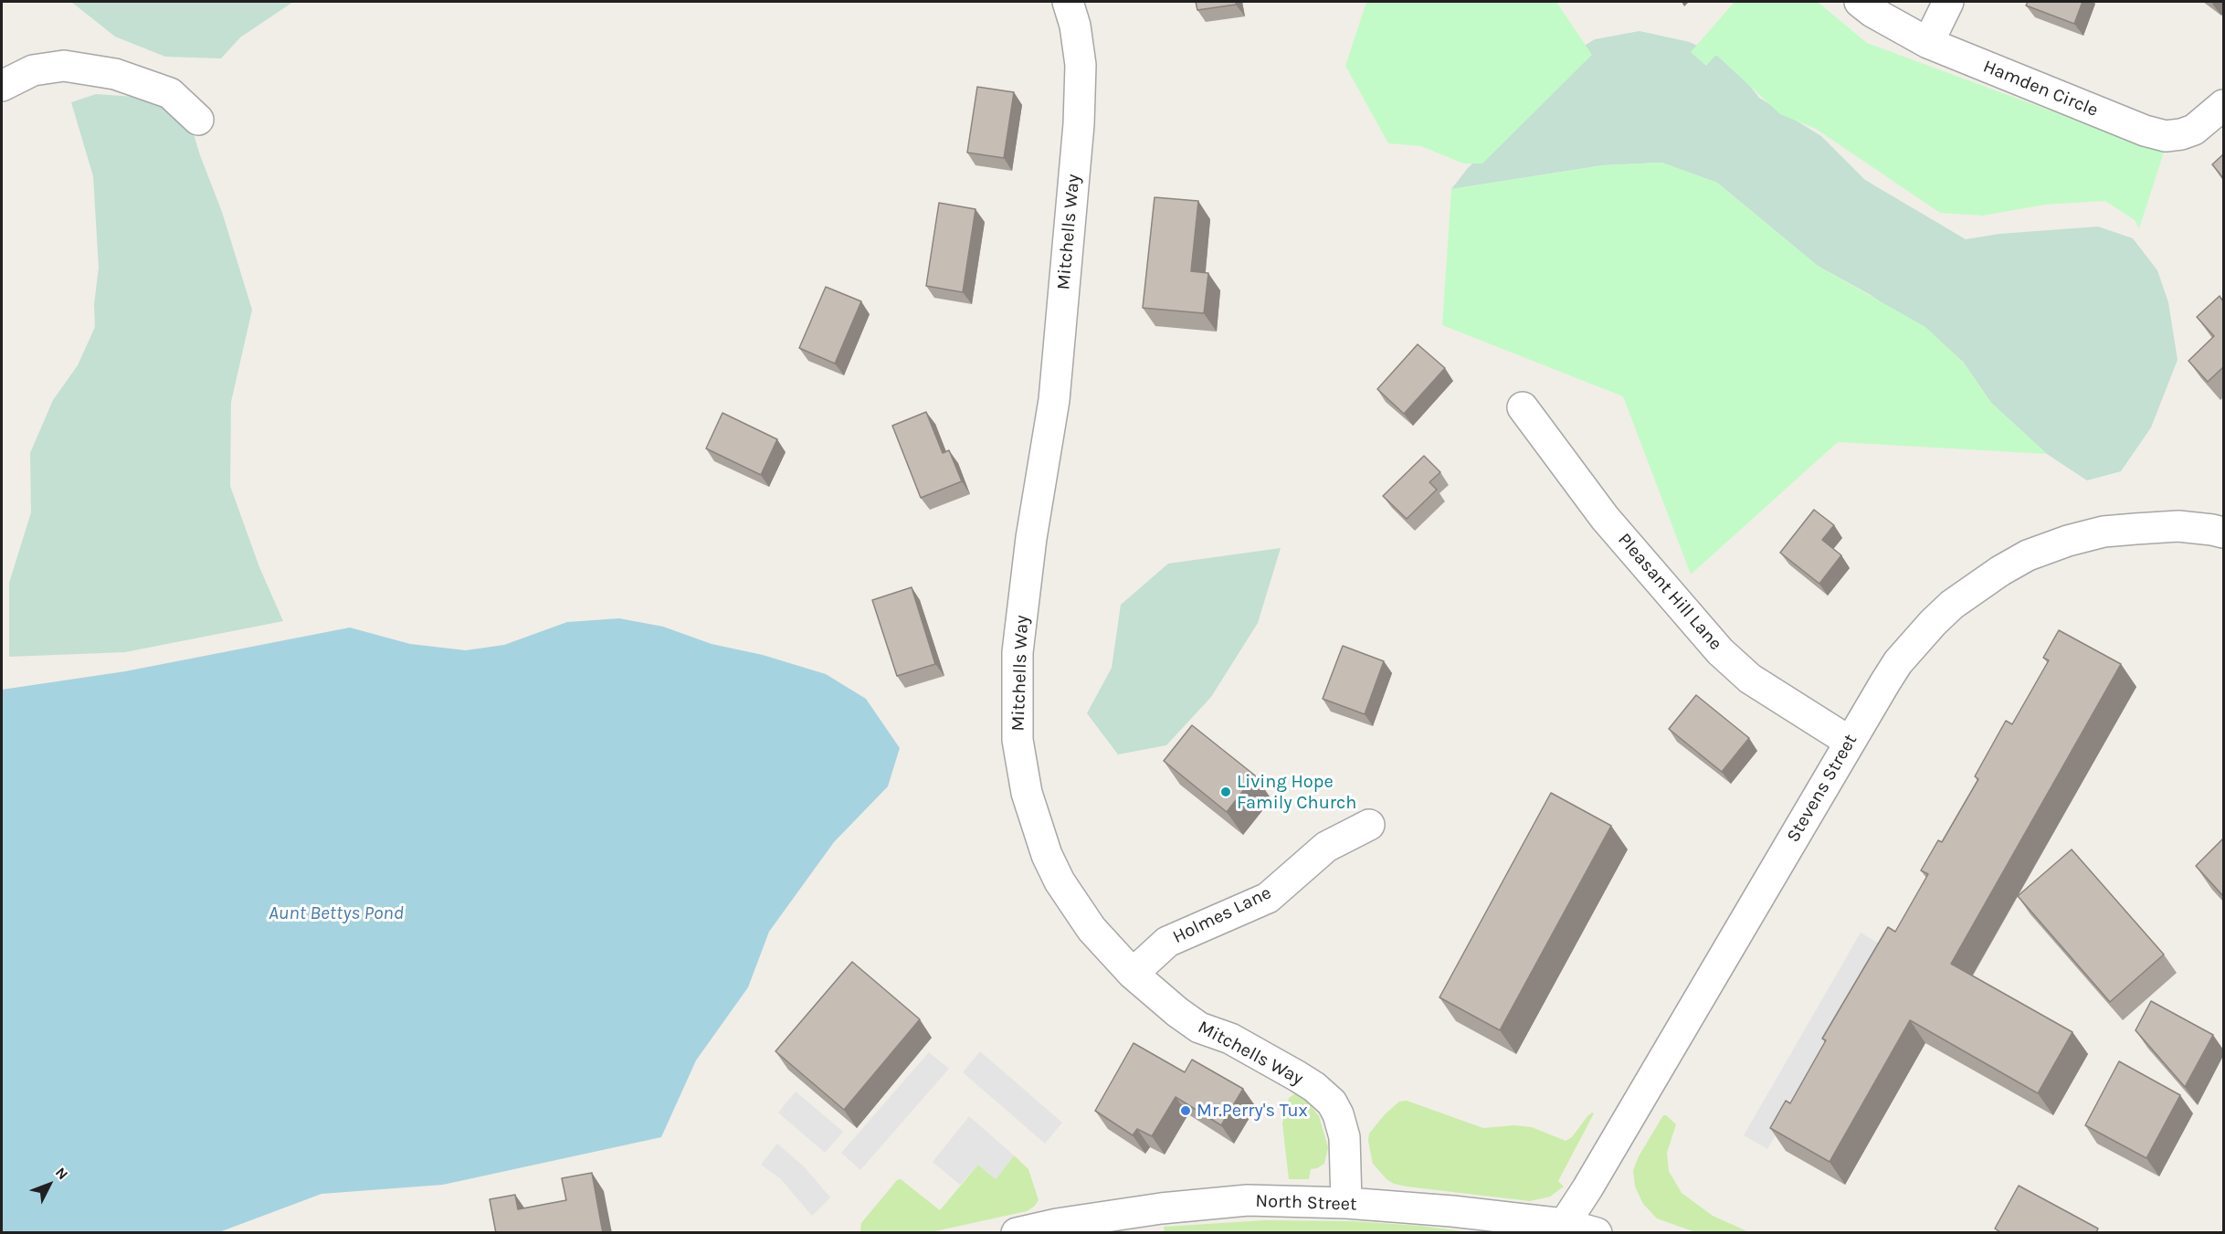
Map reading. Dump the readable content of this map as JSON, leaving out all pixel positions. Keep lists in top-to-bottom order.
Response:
{
  "streets": {
    "street": [
      "Hamden Circle",
      "Mitchells Way",
      "Pleasant Hill Lane",
      "Stevens Street",
      "Holmes Lane",
      "North Street"
    ]
  },
  "crossings": [
    ["Mitchells Way", "Holmes Lane"],
    ["Mitchells Way", "North Street"],
    ["Pleasant Hill Lane", "Stevens Street"],
    ["Stevens Street", "North Street"]
  ],
  "water": ["Aunt Bettys Pond"],
  "places": ["Living Hope Family Church", "Mr.Perry's Tux"],
  "north": "top right"
}
